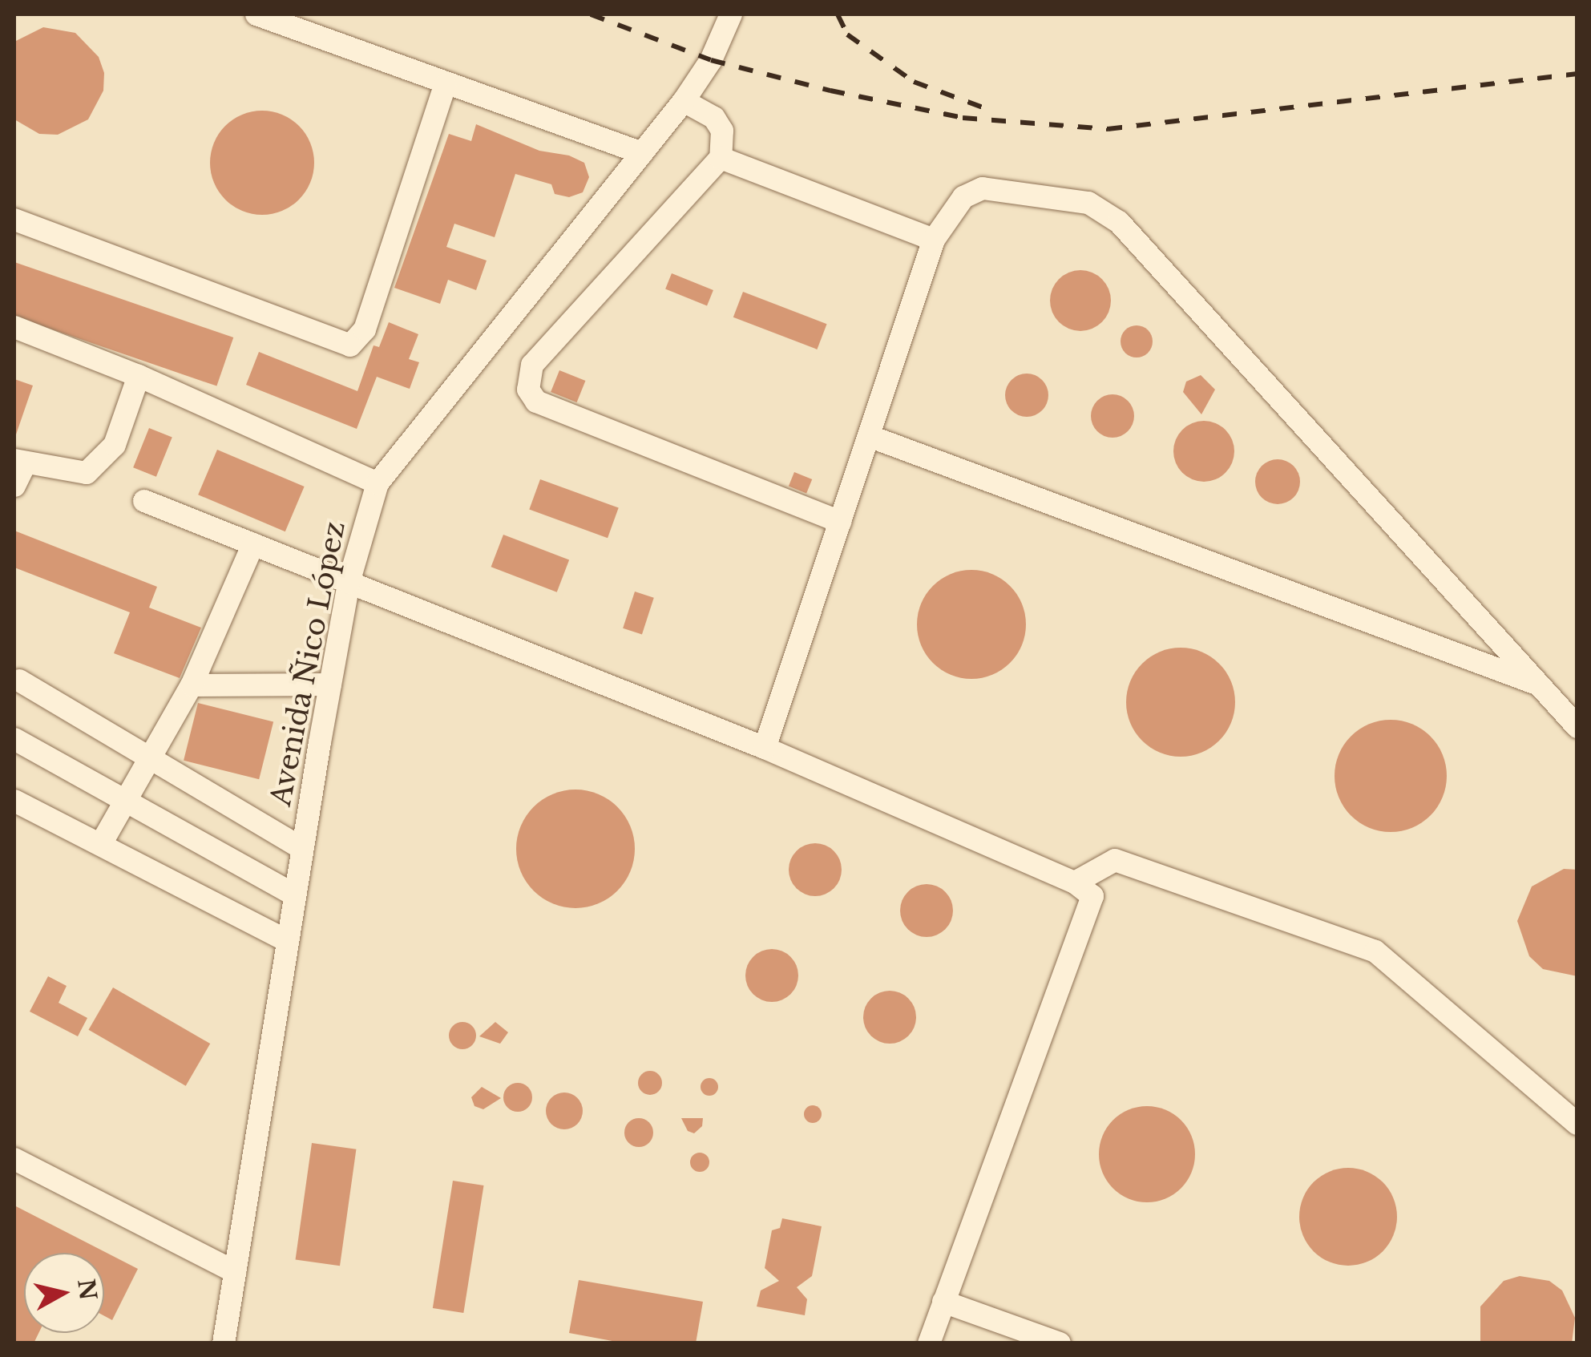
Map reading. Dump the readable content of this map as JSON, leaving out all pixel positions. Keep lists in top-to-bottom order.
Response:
{
  "streets": {
    "street": ["Avenida Ñico López"]
  },
  "north": "right"
}
